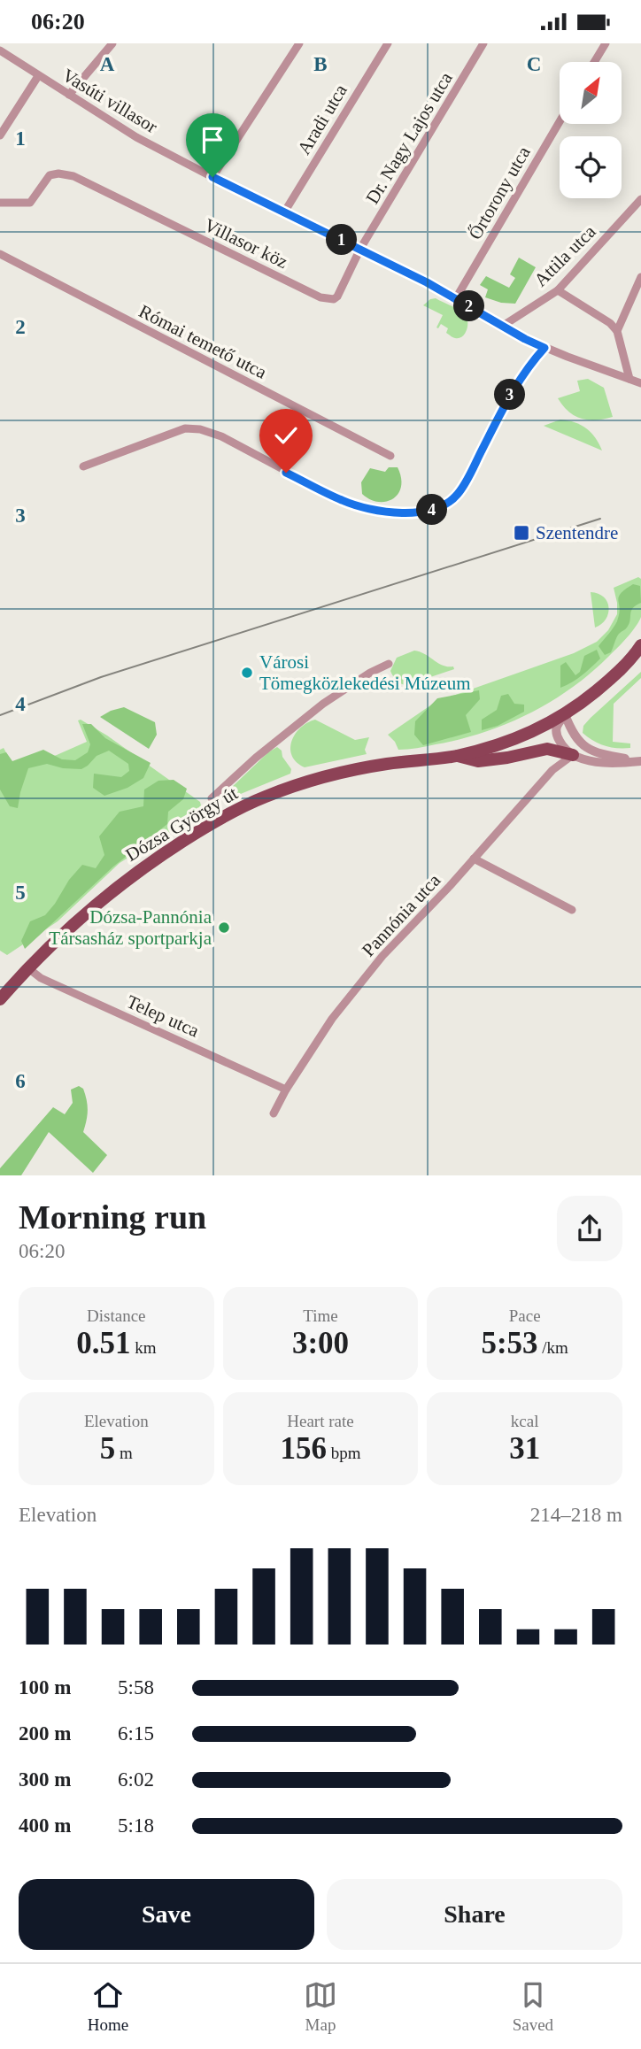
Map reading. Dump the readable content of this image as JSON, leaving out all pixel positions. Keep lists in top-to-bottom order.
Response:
{
  "streets": {
    "main road": ["Dózsa György út"],
    "street": [
      "Vasúti villasor",
      "Aradi utca",
      "Dr. Nagy Lajos utca",
      "Őrtorony utca",
      "Villasor köz",
      "Attila utca",
      "Római temető utca",
      "Pannónia utca",
      "Telep utca"
    ]
  },
  "crossings": [
    ["Vasúti villasor", "Aradi utca"],
    ["Vasúti villasor", "Dr. Nagy Lajos utca"],
    ["Vasúti villasor", "Őrtorony utca"],
    ["Vasúti villasor", "Villasor köz"],
    ["Vasúti villasor", "Attila utca"],
    ["Dr. Nagy Lajos utca", "Villasor köz"],
    ["Dózsa György út", "Telep utca"],
    ["Pannónia utca", "Telep utca"]
  ],
  "places": {
    "transit": ["Szentendre"],
    "other": ["Városi Tömegközlekedési Múzeum", "Dózsa-Pannónia Társasház sportparkja"]
  },
  "north": "top right",
  "page": {
    "status": "06:20",
    "pins": [
      "1",
      "2",
      "3",
      "4"
    ],
    "heading": ["Morning run", "06:20"],
    "stats": [
      ["Distance", "0.51 km"],
      ["Time", "3:00"],
      ["Pace", "5:53 /km"],
      ["Elevation", "5 m"],
      ["Heart rate", "156 bpm"],
      ["kcal", "31"]
    ],
    "chart": ["Elevation", "214–218 m"],
    "list": [
      {
        "name": "100 m",
        "note": "5:58"
      },
      {
        "name": "200 m",
        "note": "6:15"
      },
      {
        "name": "300 m",
        "note": "6:02"
      },
      {
        "name": "400 m",
        "note": "5:18"
      }
    ],
    "buttons": ["Save", "Share"],
    "tabs": ["Home", "Map", "Saved"]
  },
  "grid": {
    "columns": ["A", "B", "C"],
    "rows": [
      "1",
      "2",
      "3",
      "4",
      "5",
      "6"
    ]
  }
}
